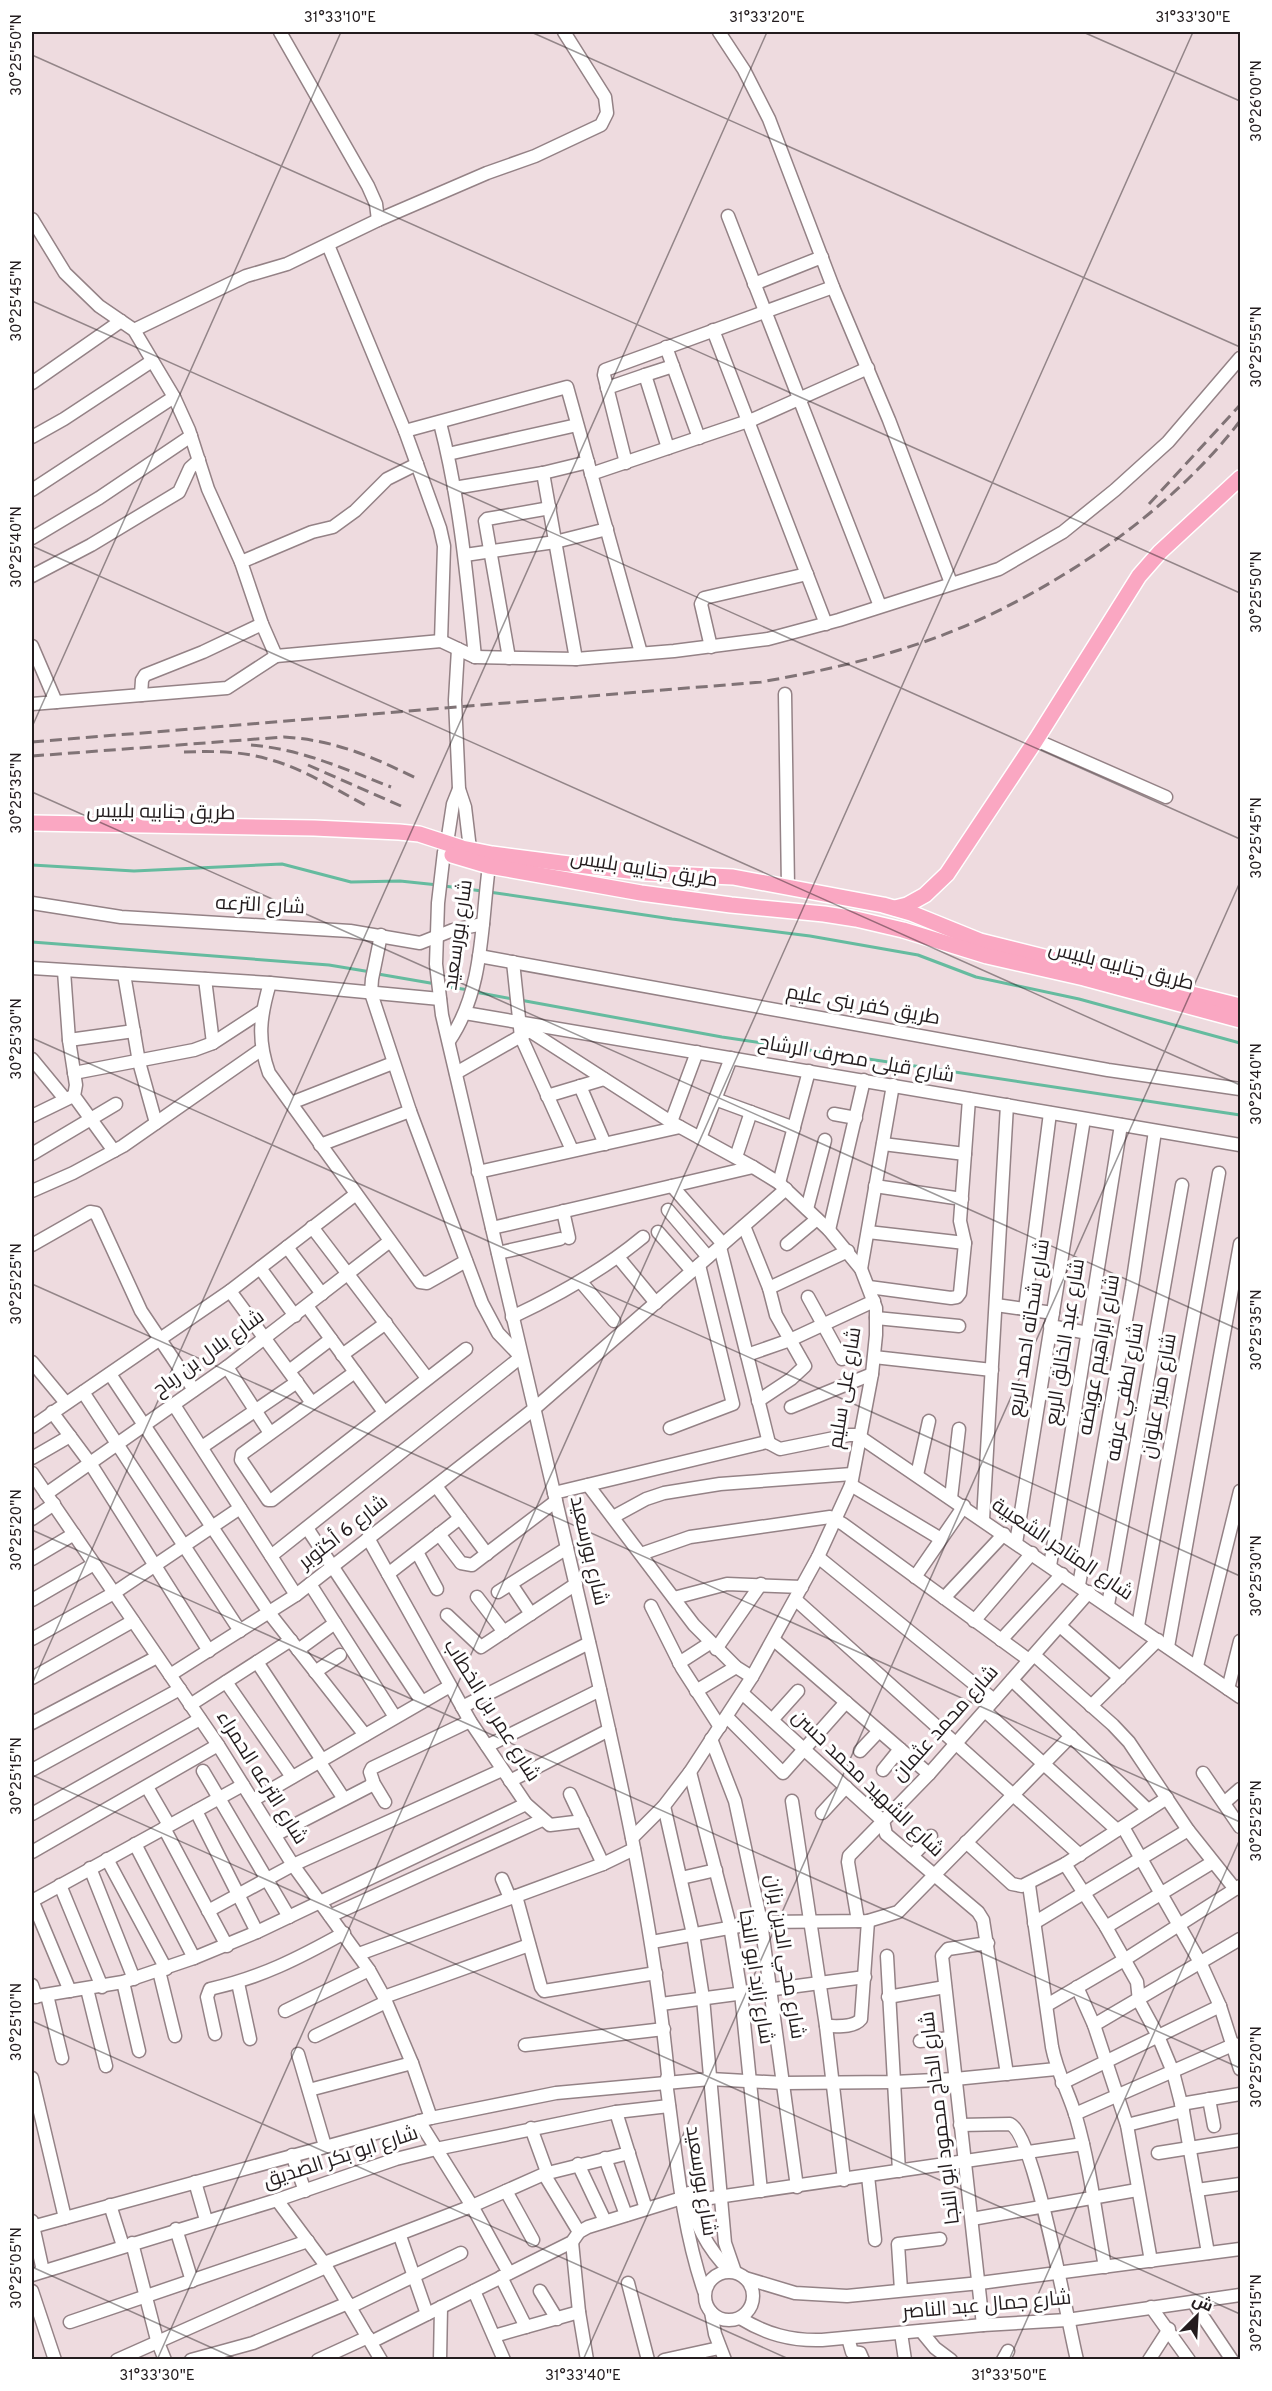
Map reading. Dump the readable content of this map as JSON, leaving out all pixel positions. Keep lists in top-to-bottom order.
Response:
{
  "streets": {
    "main road": ["طريق جنابيه بلبيس"],
    "street": [
      "شارع الترعه",
      "شارع بورسعيد",
      "طريق كفر بنى عليم",
      "شارع قبلى مصرف الرشاح",
      "شارع شحاته احمد الربع",
      "شارع عبد الخالق الربع",
      "شارع بلال بن رباح",
      "شارع ابراهيم عويضه",
      "شارع على سليم",
      "شارع لطفي عرفه",
      "شارع منير علوان",
      "شارع 6 أكتوبر",
      "شارع المتاجر الشعبية",
      "شارع عمر بن الخطاب",
      "شارع محمد عثمان",
      "شارع الترعه الحمراء",
      "شارع الشهيد محمد حسن",
      "شارع محي الدين بزان",
      "شارع زايد ابو النجا",
      "شارع الحاج محمود ابو النجا",
      "شارع ابو بكر الصديق",
      "شارع جمال عبد الناصر"
    ]
  },
  "crossings": [
    ["طريق جنابيه بلبيس", "شارع بورسعيد"],
    ["شارع الترعه", "شارع بورسعيد"],
    ["شارع بورسعيد", "طريق كفر بنى عليم"],
    ["شارع بورسعيد", "شارع قبلى مصرف الرشاح"],
    ["شارع بورسعيد", "شارع على سليم"],
    ["شارع بورسعيد", "شارع 6 أكتوبر"],
    ["شارع بورسعيد", "شارع ابو بكر الصديق"],
    ["شارع بورسعيد", "شارع جمال عبد الناصر"],
    ["شارع قبلى مصرف الرشاح", "شارع شحاته احمد الربع"],
    ["شارع قبلى مصرف الرشاح", "شارع عبد الخالق الربع"],
    ["شارع قبلى مصرف الرشاح", "شارع ابراهيم عويضه"],
    ["شارع قبلى مصرف الرشاح", "شارع على سليم"],
    ["شارع شحاته احمد الربع", "شارع المتاجر الشعبية"],
    ["شارع عبد الخالق الربع", "شارع المتاجر الشعبية"],
    ["شارع بلال بن رباح", "شارع الترعه الحمراء"],
    ["شارع ابراهيم عويضه", "شارع المتاجر الشعبية"],
    ["شارع ابراهيم عويضه", "شارع محمد عثمان"],
    ["شارع على سليم", "شارع 6 أكتوبر"],
    ["شارع على سليم", "شارع المتاجر الشعبية"],
    ["شارع على سليم", "شارع الترعه الحمراء"],
    ["شارع على سليم", "شارع الشهيد محمد حسن"],
    ["شارع على سليم", "شارع محي الدين بزان"],
    ["شارع على سليم", "شارع زايد ابو النجا"],
    ["شارع لطفي عرفه", "شارع المتاجر الشعبية"],
    ["شارع منير علوان", "شارع المتاجر الشعبية"],
    ["شارع 6 أكتوبر", "شارع عمر بن الخطاب"],
    ["شارع 6 أكتوبر", "شارع الترعه الحمراء"],
    ["شارع المتاجر الشعبية", "شارع محمد عثمان"],
    ["شارع محمد عثمان", "شارع الشهيد محمد حسن"],
    ["شارع الترعه الحمراء", "شارع ابو بكر الصديق"],
    ["شارع الشهيد محمد حسن", "شارع الحاج محمود ابو النجا"],
    ["شارع الشهيد محمد حسن", "شارع ابو بكر الصديق"],
    ["شارع محي الدين بزان", "شارع ابو بكر الصديق"],
    ["شارع زايد ابو النجا", "شارع ابو بكر الصديق"],
    ["شارع الحاج محمود ابو النجا", "شارع ابو بكر الصديق"],
    ["شارع الحاج محمود ابو النجا", "شارع جمال عبد الناصر"]
  ],
  "north": "top right",
  "coordinates": [
    "31°33'10\"E",
    "31°33'20\"E",
    "31°33'30\"E",
    "30°25'50\"N",
    "30°26'00\"N",
    "30°25'45\"N",
    "30°25'55\"N",
    "30°25'40\"N",
    "30°25'35\"N",
    "30°25'30\"N",
    "30°25'25\"N",
    "30°25'20\"N",
    "30°25'15\"N",
    "30°25'10\"N",
    "30°25'05\"N",
    "31°33'40\"E",
    "31°33'50\"E"
  ]
}
